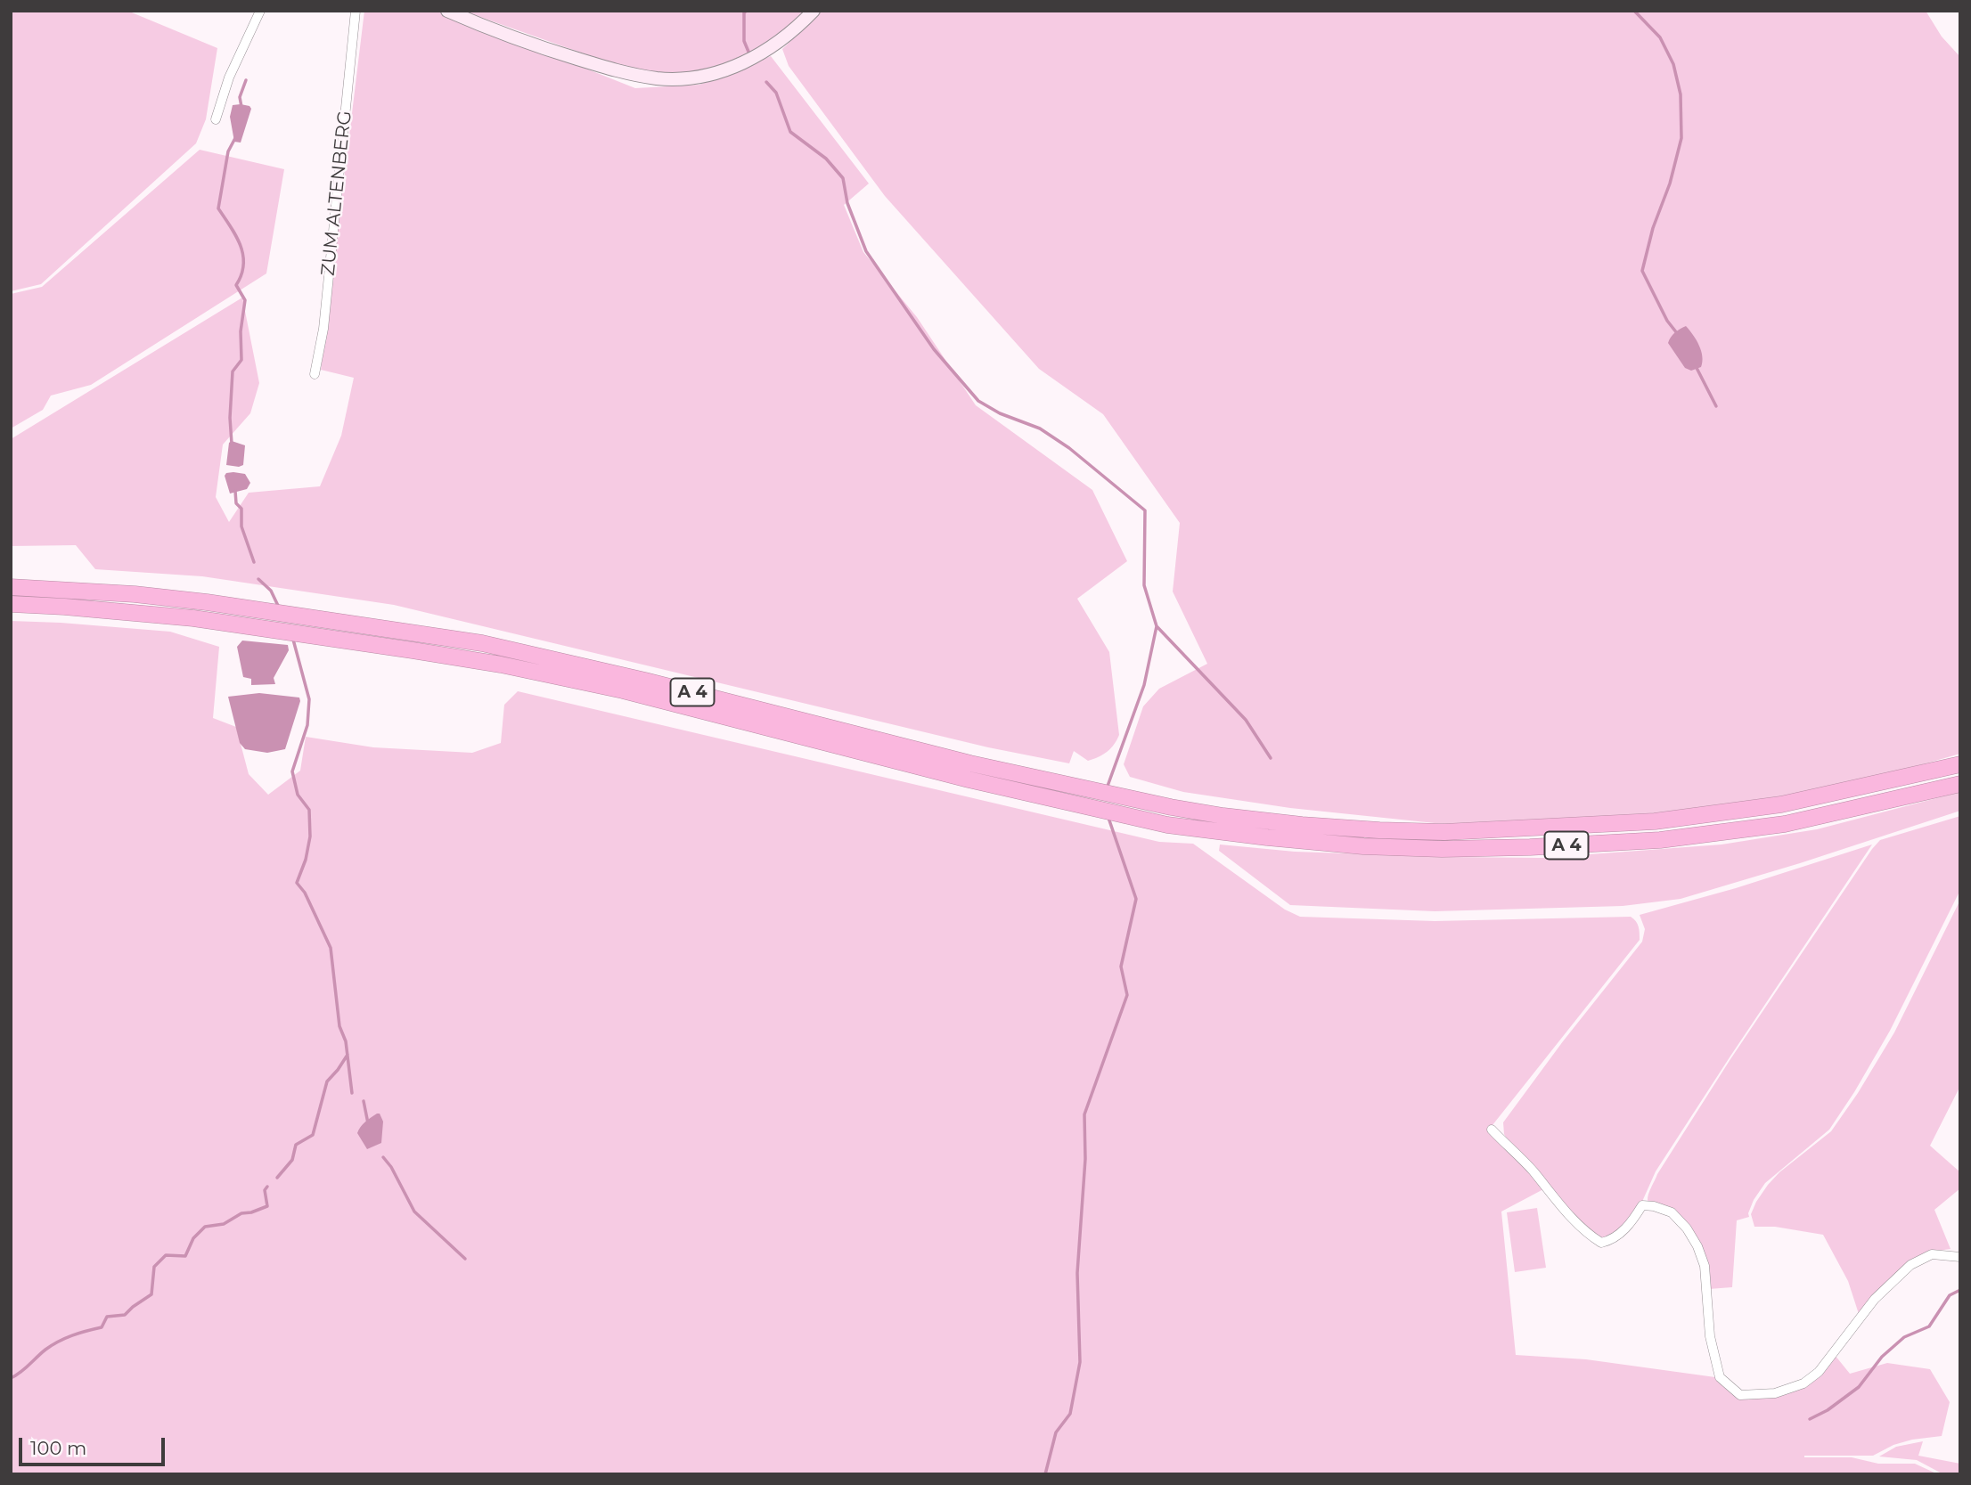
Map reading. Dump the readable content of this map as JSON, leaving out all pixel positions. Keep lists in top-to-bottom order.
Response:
{
  "streets": {
    "highway": ["A 4"],
    "street": ["ZUM ALTENBERG"]
  },
  "scale_bar": "100 m"
}
